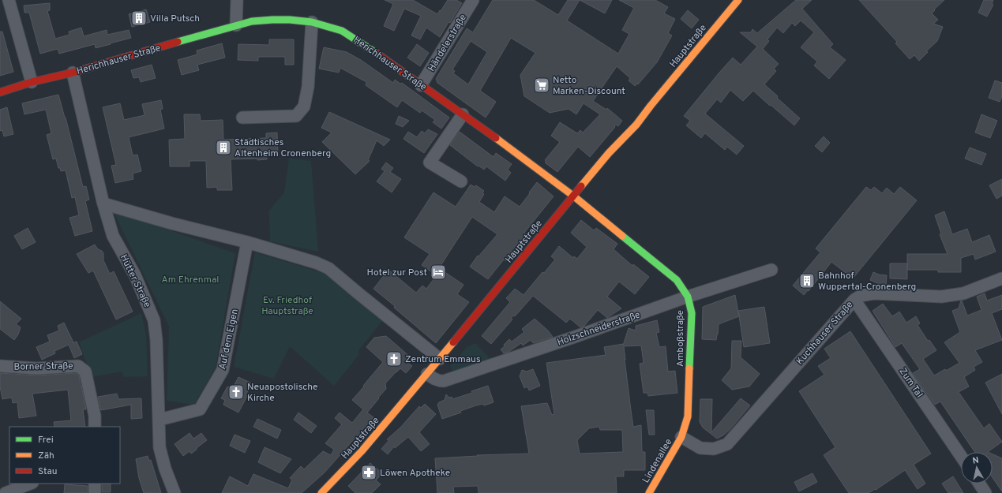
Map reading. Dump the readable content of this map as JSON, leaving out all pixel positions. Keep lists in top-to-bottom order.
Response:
{
  "streets": {
    "street": [
      "Händelerstraße",
      "Hauptstraße",
      "Herichhauser Straße",
      "Hütter Straße",
      "Holzschneiderstraße",
      "Kuchhauser Straße",
      "Amboßstraße",
      "Auf dem Eigen",
      "Borner Straße",
      "Zum Tal",
      "Lindenallee"
    ]
  },
  "crossings": [
    ["Händelerstraße", "Herichhauser Straße"],
    ["Hauptstraße", "Herichhauser Straße"],
    ["Hauptstraße", "Holzschneiderstraße"],
    ["Hauptstraße", "Amboßstraße"],
    ["Herichhauser Straße", "Hütter Straße"],
    ["Herichhauser Straße", "Amboßstraße"],
    ["Hütter Straße", "Auf dem Eigen"],
    ["Holzschneiderstraße", "Amboßstraße"],
    ["Kuchhauser Straße", "Amboßstraße"],
    ["Kuchhauser Straße", "Zum Tal"],
    ["Kuchhauser Straße", "Lindenallee"],
    ["Amboßstraße", "Lindenallee"]
  ],
  "parks": ["Am Ehrenmal", "Ev. Friedhof Hauptstraße"],
  "places": {
    "building": ["Villa Putsch", "Städtisches Altenheim Cronenberg", "Bahnhof Wuppertal-Cronenberg"],
    "supermarket": ["Netto Marken-Discount"],
    "hotel": ["Hotel zur Post"],
    "church": ["Zentrum Emmaus", "Neuapostolische Kirche"],
    "pharmacy": ["Löwen Apotheke"]
  },
  "legend": ["Frei", "Zäh", "Stau"],
  "north": "top"
}
